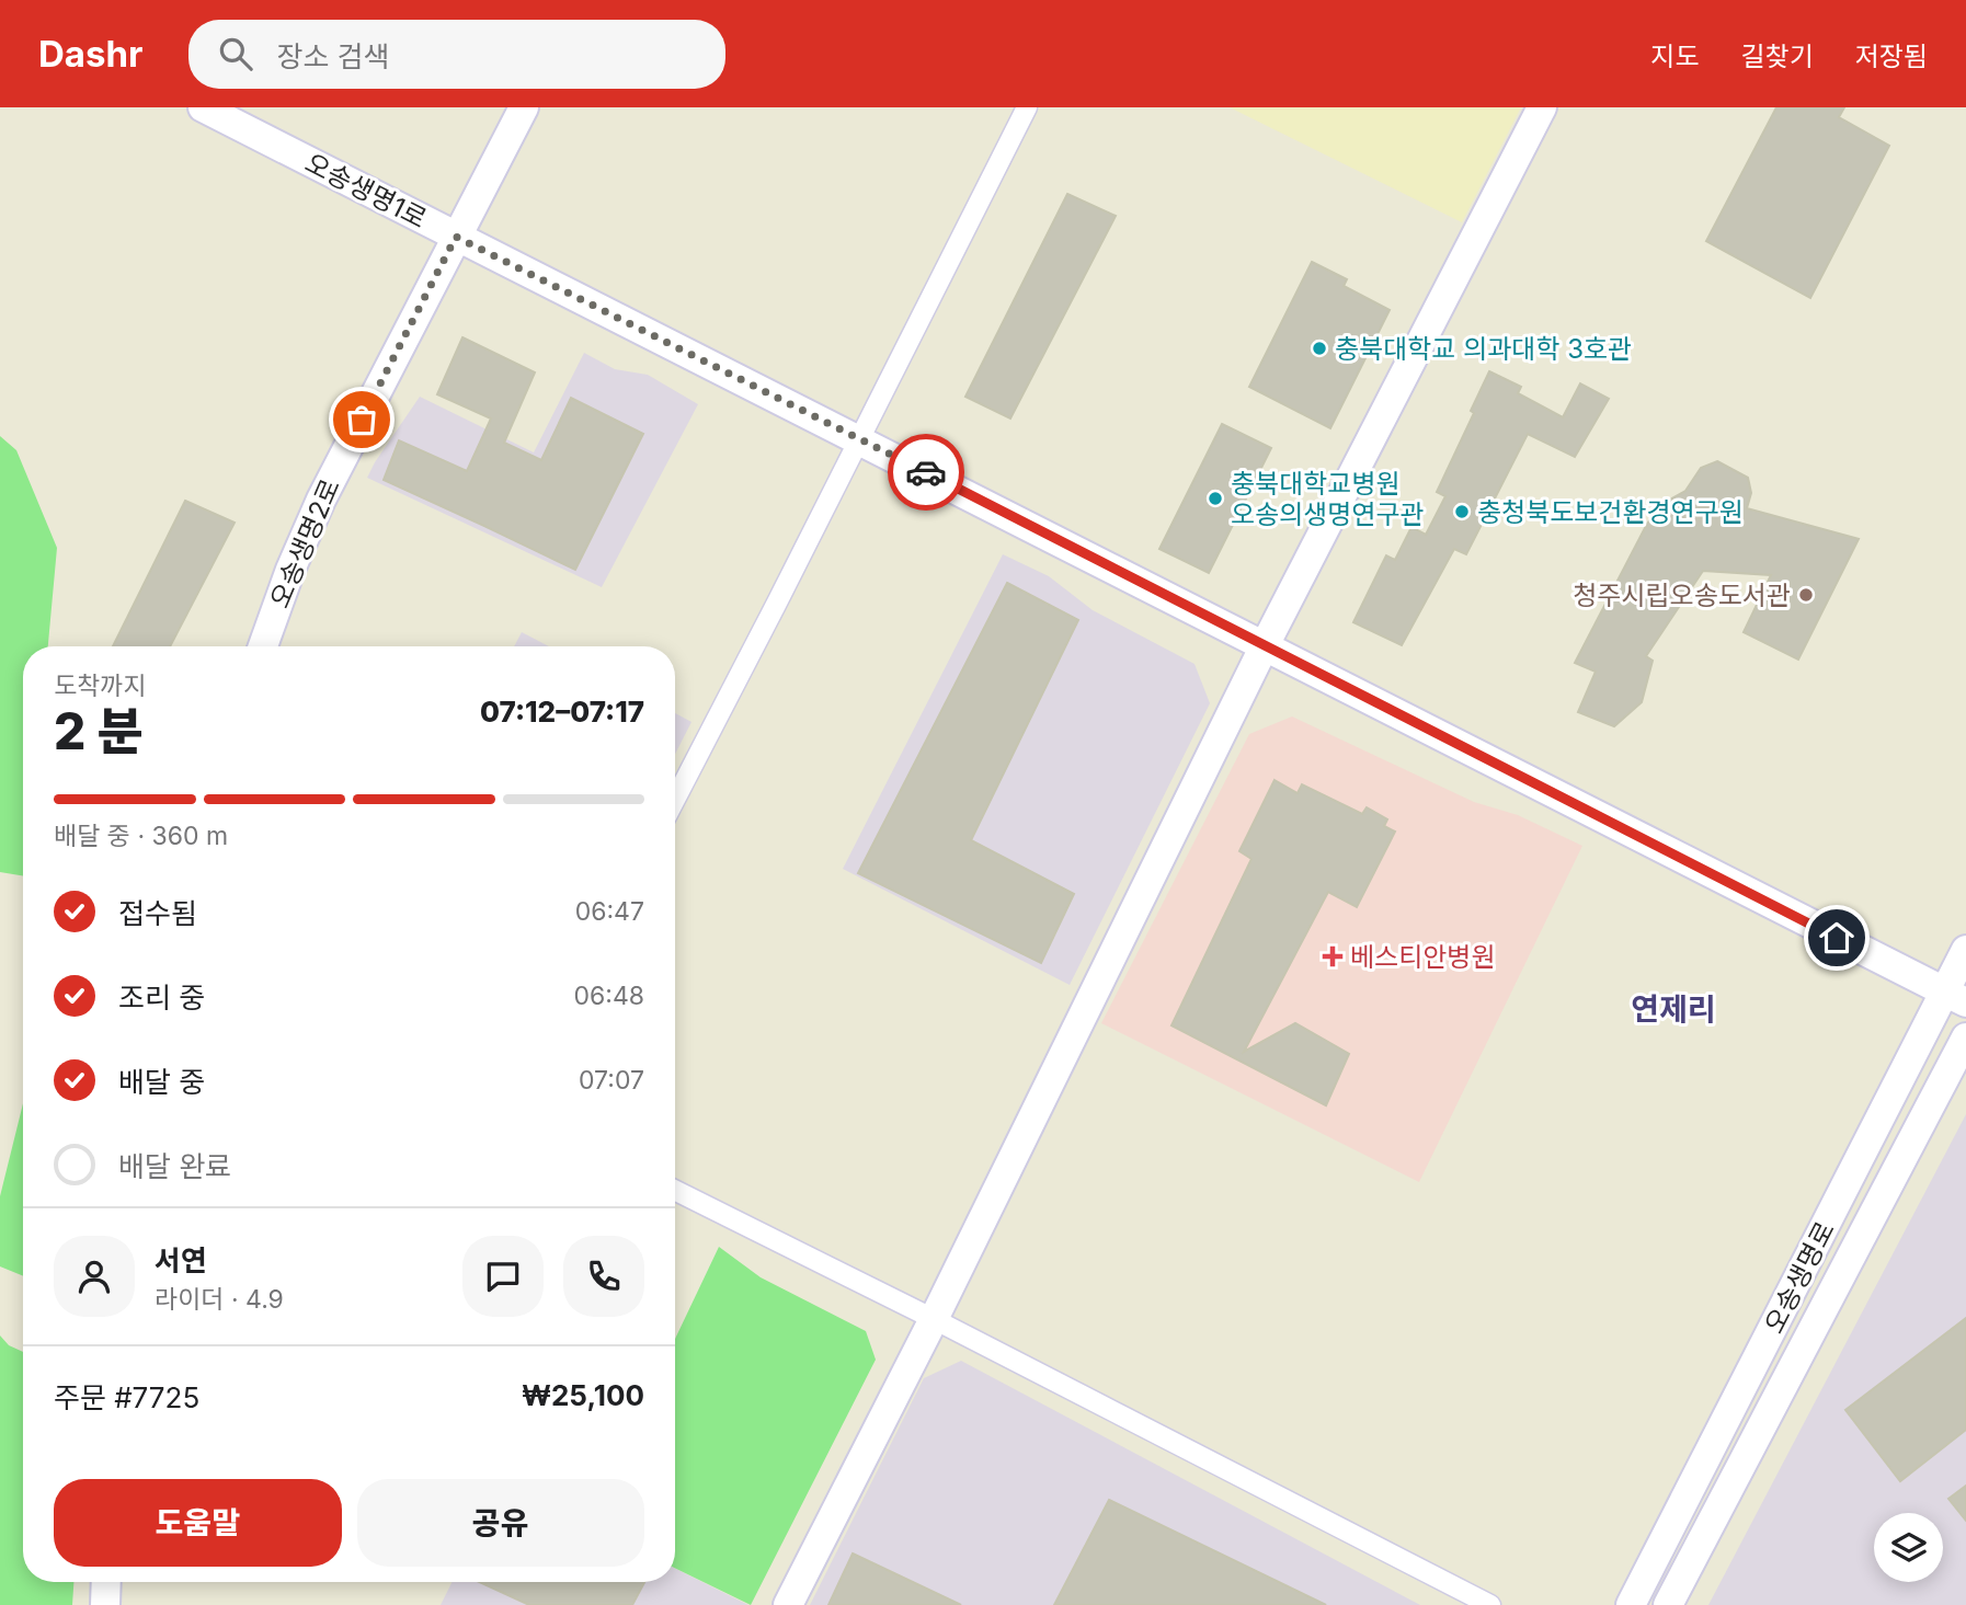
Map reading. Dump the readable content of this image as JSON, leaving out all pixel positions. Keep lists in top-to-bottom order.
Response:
{
  "streets": {
    "street": ["오송생명1로", "오송생명2로", "오송생명로"]
  },
  "crossings": [
    ["오송생명1로", "오송생명2로"],
    ["오송생명1로", "오송생명로"]
  ],
  "districts": ["연제리"],
  "places": {
    "other": [
      "충북대학교 의과대학 3호관",
      "충북대학교병원 오송의생명연구관",
      "충청북도보건환경연구원",
      "청주시립오송도서관"
    ],
    "health": ["베스티안병원"]
  },
  "page": {
    "header": "Dashr",
    "search": "장소 검색",
    "nav": ["지도", "길찾기", "저장됨"],
    "heading": ["2 분", "도착까지", "07:12–07:17"],
    "panel": [
      "서연",
      "라이더 · 4.9",
      "주문 #7725",
      "₩25,100"
    ],
    "bar": "배달 중 · 360 m",
    "list": [
      ["접수됨", "06:47"],
      ["조리 중", "06:48"],
      ["배달 중", "07:07"],
      "배달 완료"
    ],
    "buttons": ["도움말", "공유"]
  }
}
